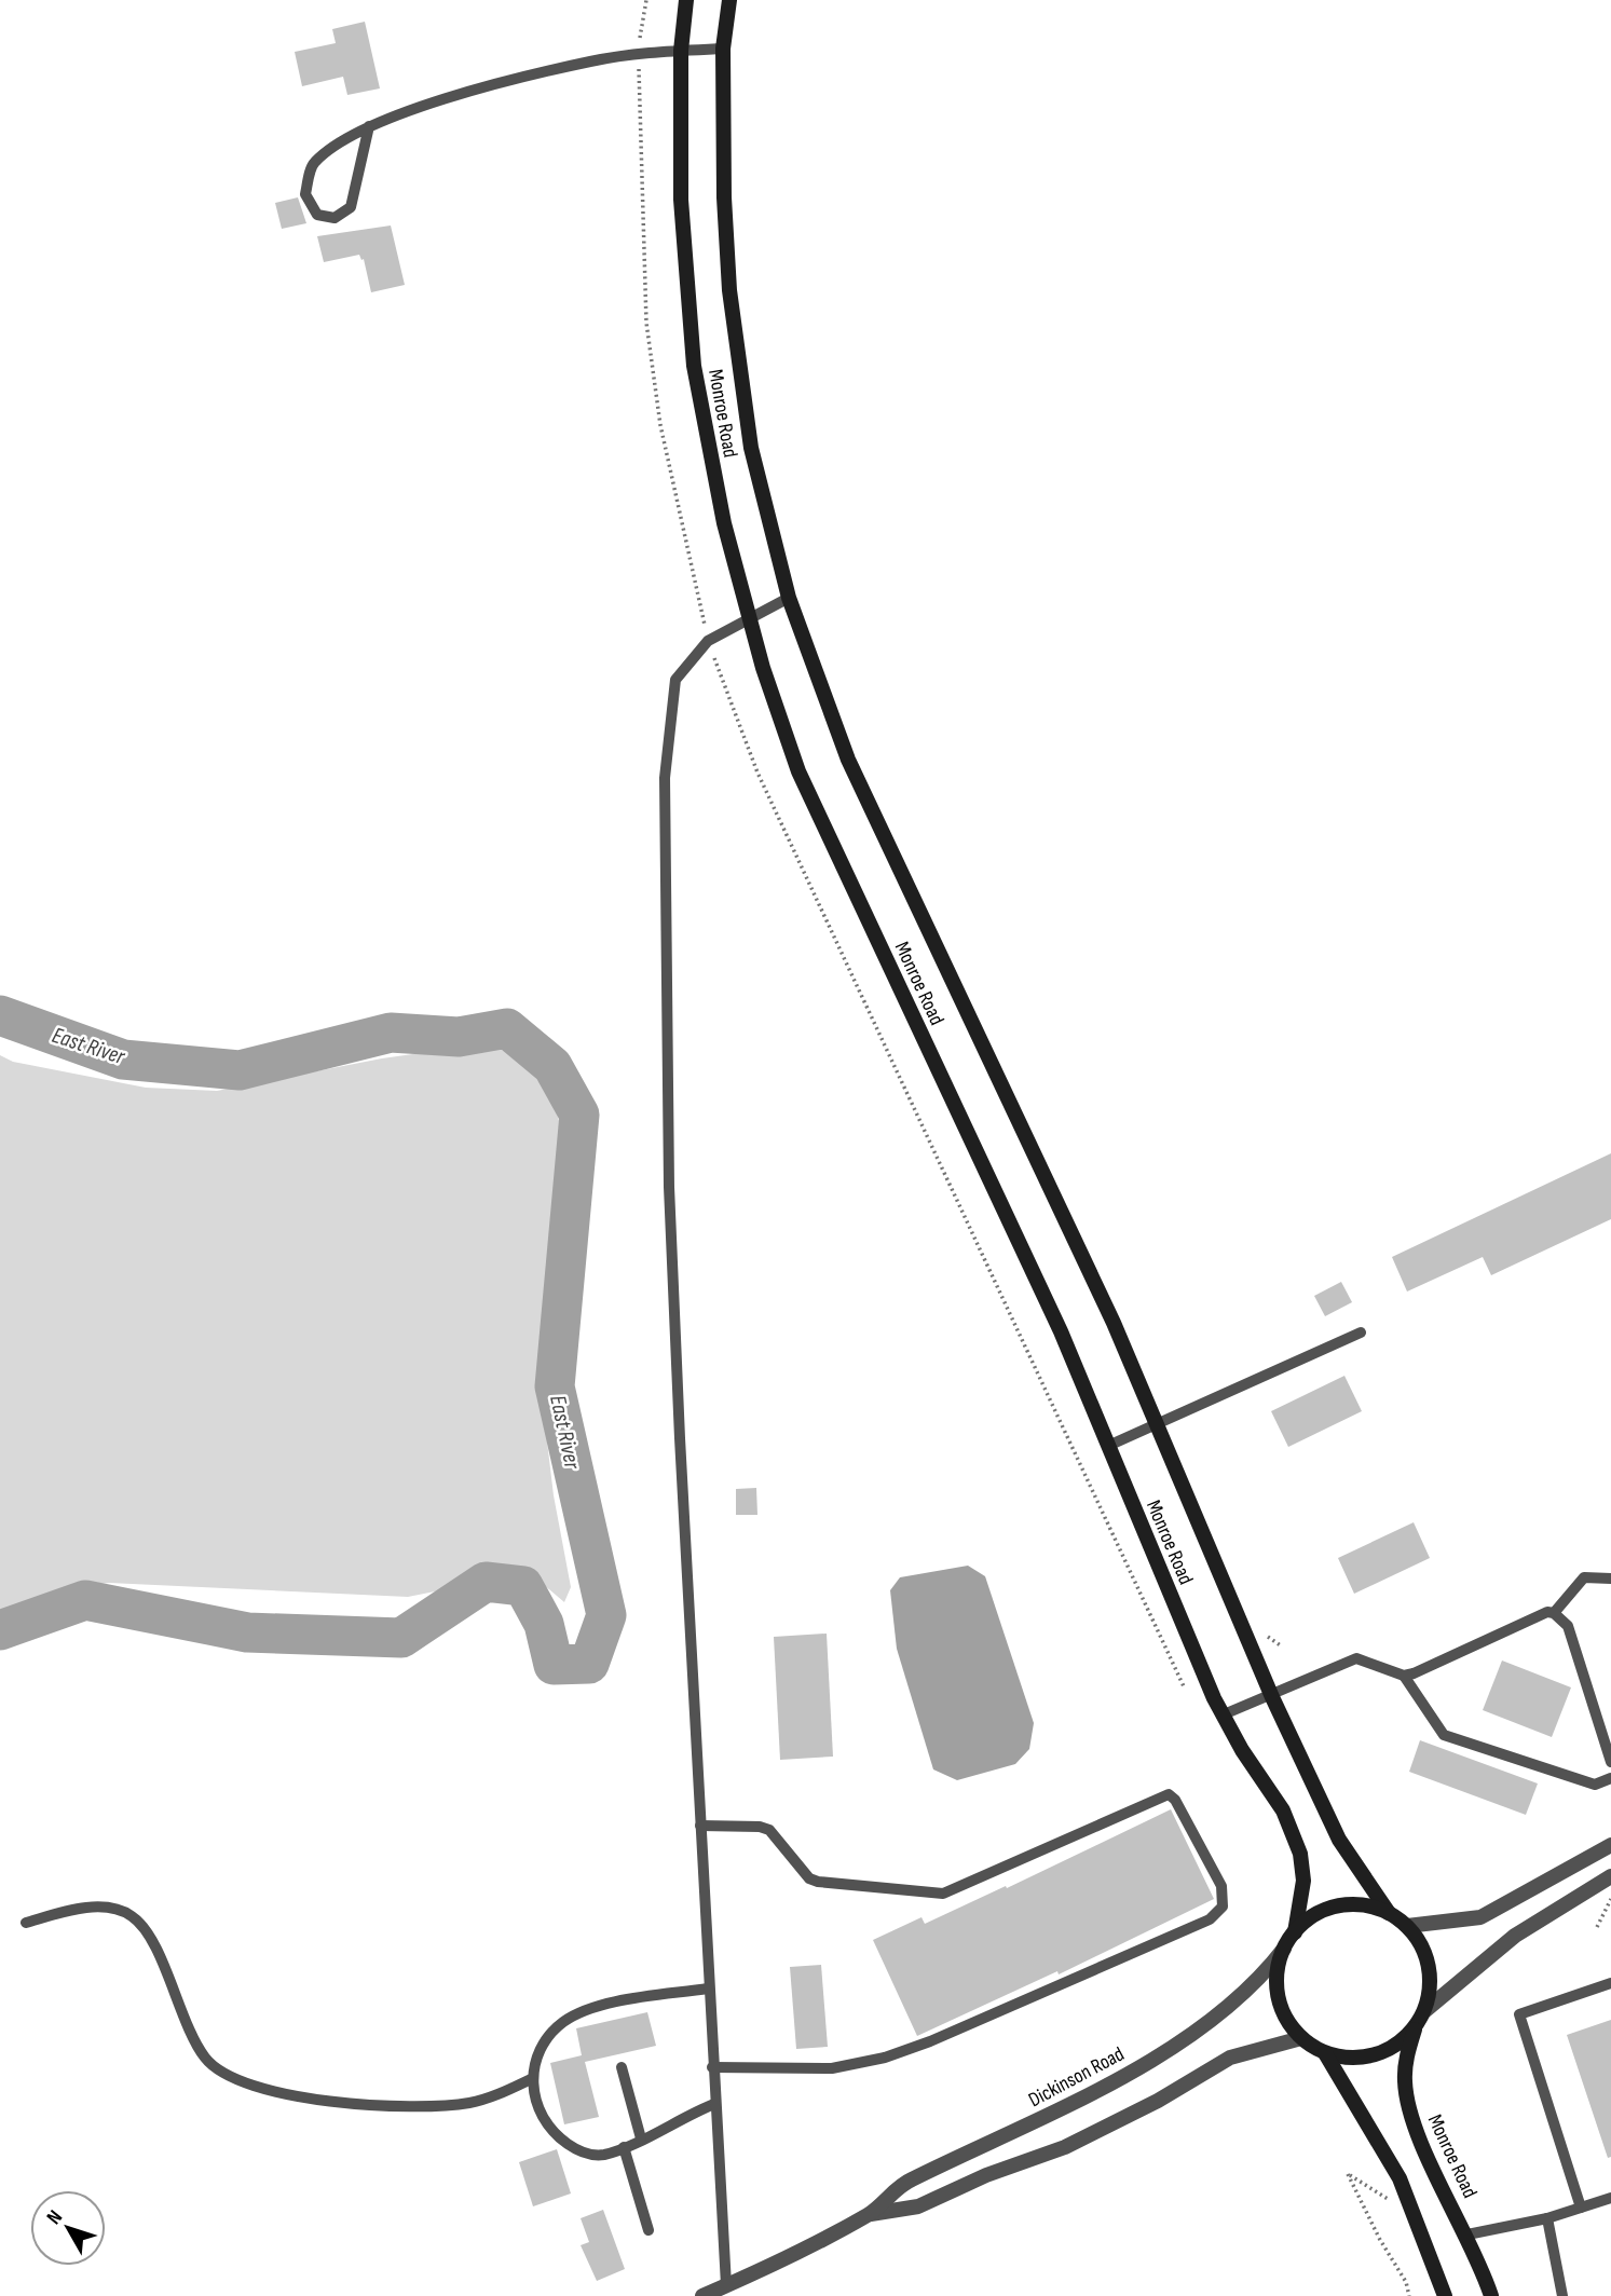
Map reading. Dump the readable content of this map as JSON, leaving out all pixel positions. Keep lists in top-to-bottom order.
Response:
{
  "streets": {
    "main road": ["Monroe Road"],
    "street": ["Dickinson Road"]
  },
  "crossings": [
    ["Monroe Road", "Dickinson Road"]
  ],
  "water": ["East River"],
  "north": "top left"
}
